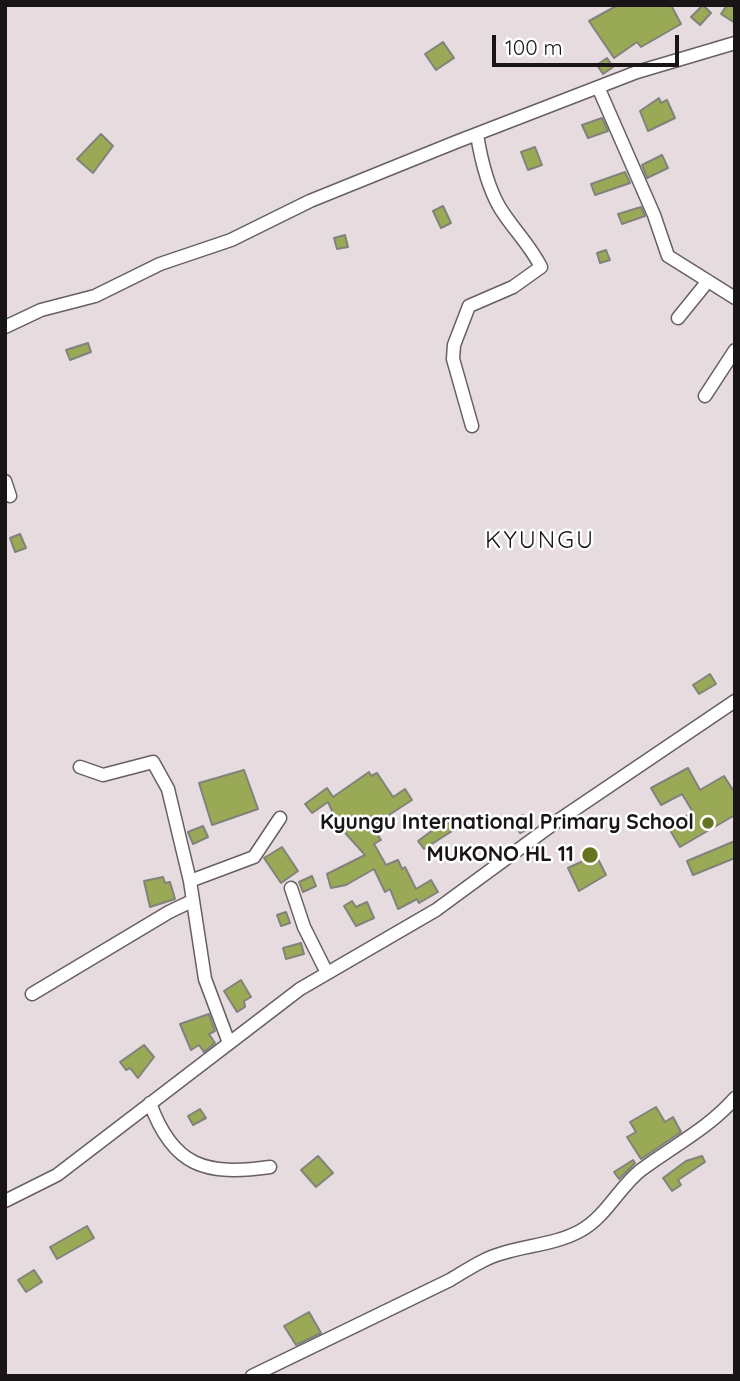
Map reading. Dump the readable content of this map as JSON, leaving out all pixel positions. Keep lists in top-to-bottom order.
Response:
{
  "districts": ["KYUNGU"],
  "places": ["Kyungu International Primary School", "MUKONO HL 11"],
  "scale_bar": "100 m"
}
